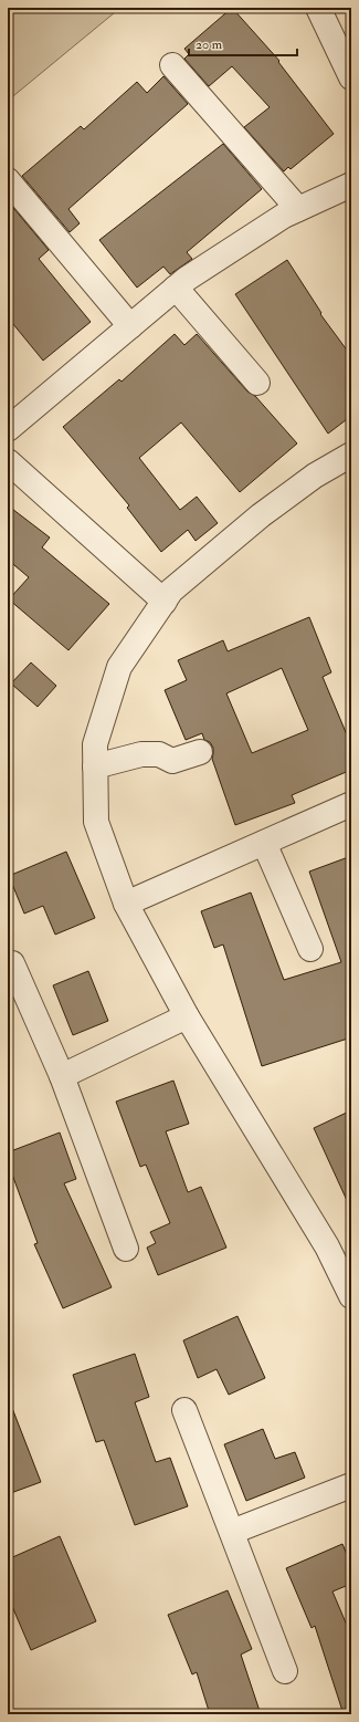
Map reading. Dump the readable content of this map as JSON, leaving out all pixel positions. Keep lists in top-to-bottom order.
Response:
{
  "scale_bar": "20 m"
}
